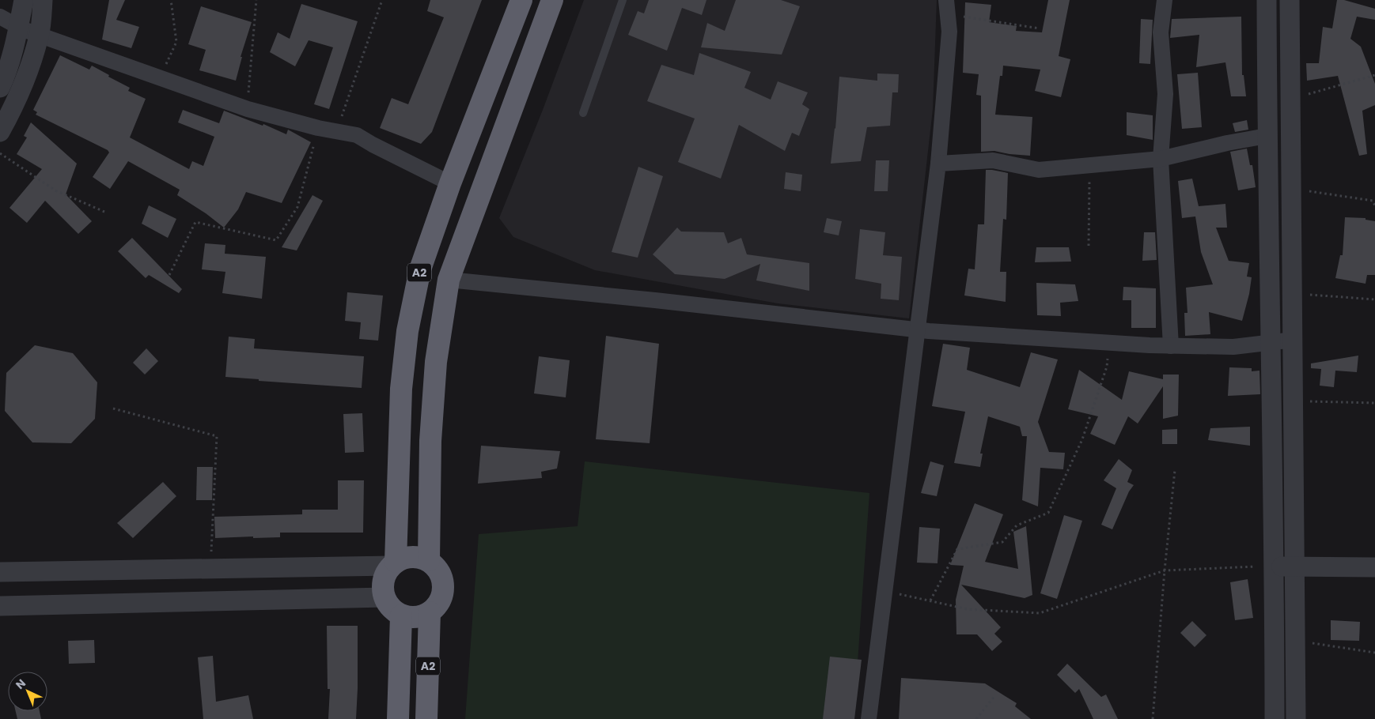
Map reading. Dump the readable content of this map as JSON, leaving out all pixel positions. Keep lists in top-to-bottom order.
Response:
{
  "streets": {
    "highway": ["A2"]
  },
  "north": "top left"
}
